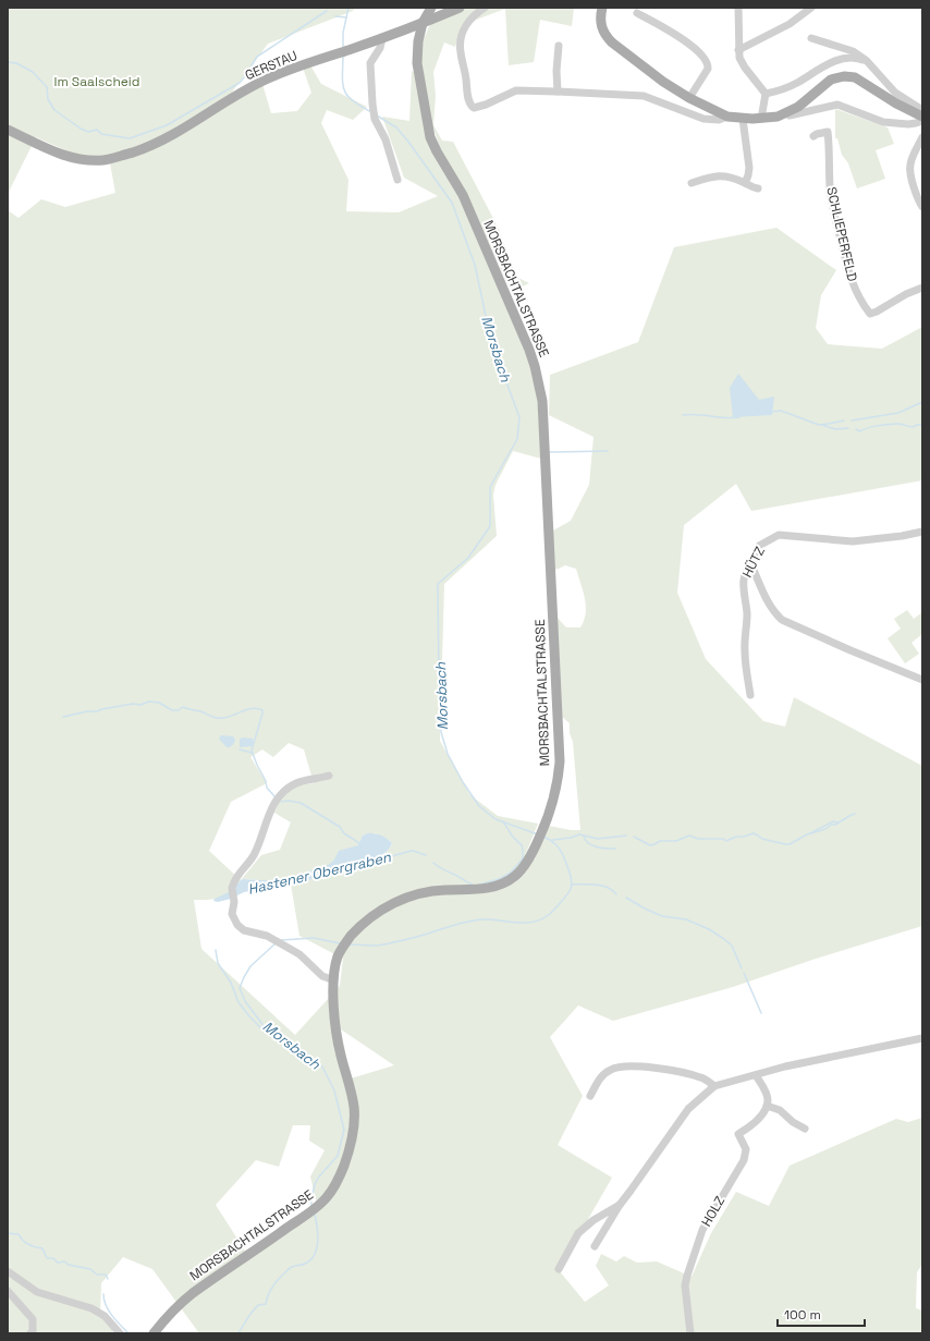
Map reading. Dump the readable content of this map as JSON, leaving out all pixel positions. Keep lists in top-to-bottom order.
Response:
{
  "streets": {
    "main road": ["GERSTAU", "MORSBACHTALSTRASSE"],
    "street": ["SCHLIEPERFELD", "HÜTZ", "HOLZ"]
  },
  "crossings": [
    ["GERSTAU", "MORSBACHTALSTRASSE"]
  ],
  "water": ["Morsbach", "Hastener Obergraben"],
  "parks": ["Im Saalscheid"],
  "scale_bar": "100 m"
}
